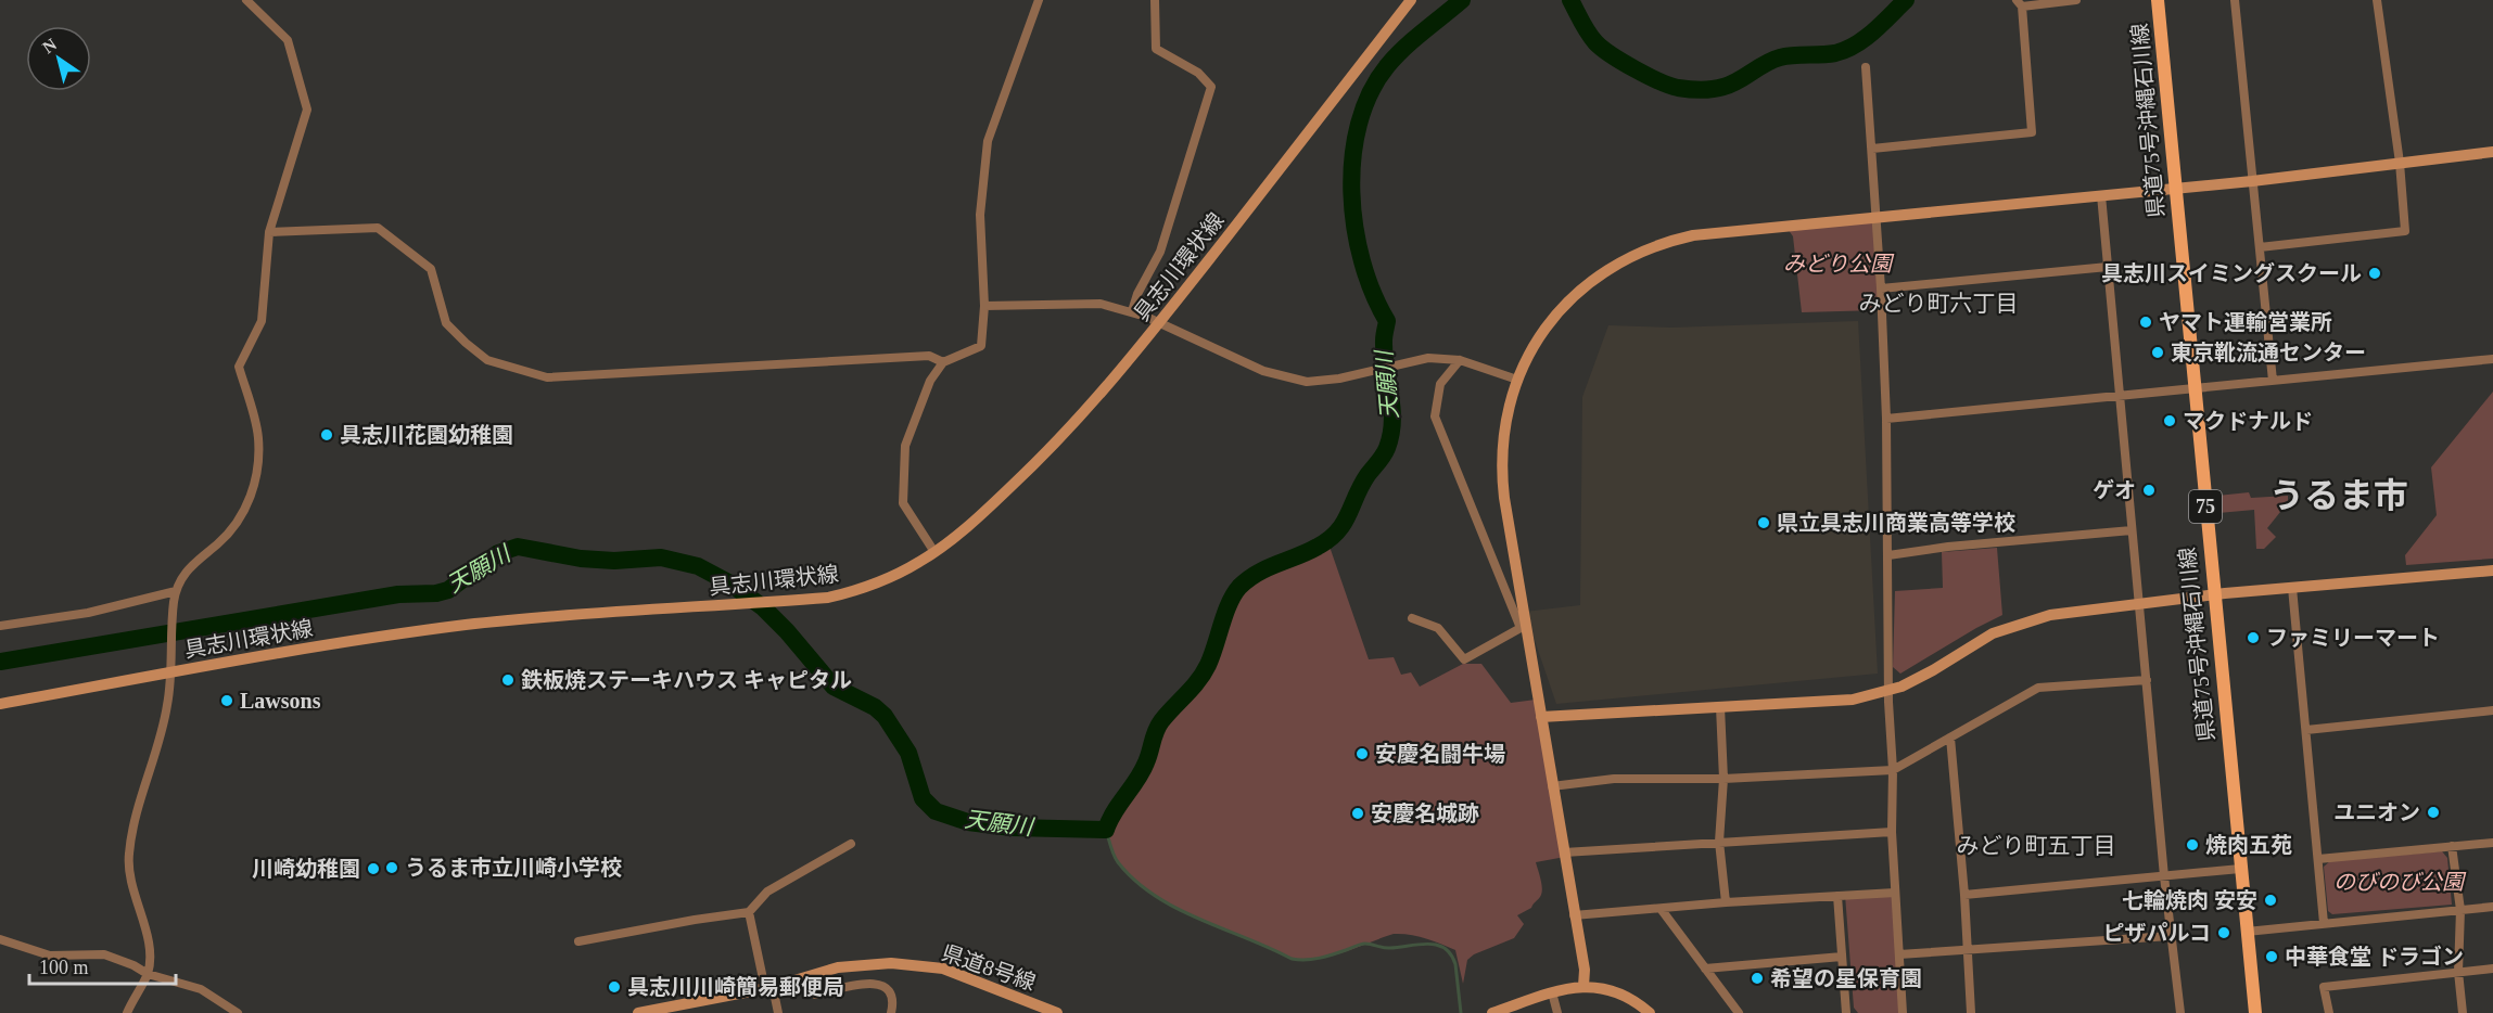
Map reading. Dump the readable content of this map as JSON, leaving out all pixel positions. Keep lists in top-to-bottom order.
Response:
{
  "streets": {
    "main road": ["県道75号沖縄石川線", "75"],
    "street": ["具志川環状線", "県道8号線"]
  },
  "districts": ["みどり町六丁目", "うるま市", "みどり町五丁目"],
  "water": ["天願川"],
  "parks": ["みどり公園", "のびのび公園"],
  "places": [
    "具志川スイミングスクール",
    "ヤマト運輸営業所",
    "東京靴流通センター",
    "マクドナルド",
    "具志川花園幼稚園",
    "ゲオ",
    "県立具志川商業高等学校",
    "ファミリーマート",
    "鉄板焼ステーキハウス キャピタル",
    "Lawsons",
    "安慶名闘牛場",
    "ユニオン",
    "安慶名城跡",
    "焼肉五苑",
    "うるま市立川崎小学校",
    "川崎幼稚園",
    "七輪焼肉 安安",
    "ピザパルコ",
    "中華食堂 ドラゴン",
    "希望の星保育園",
    "具志川川崎簡易郵便局"
  ],
  "scale_bar": "100 m",
  "north": "top left"
}
